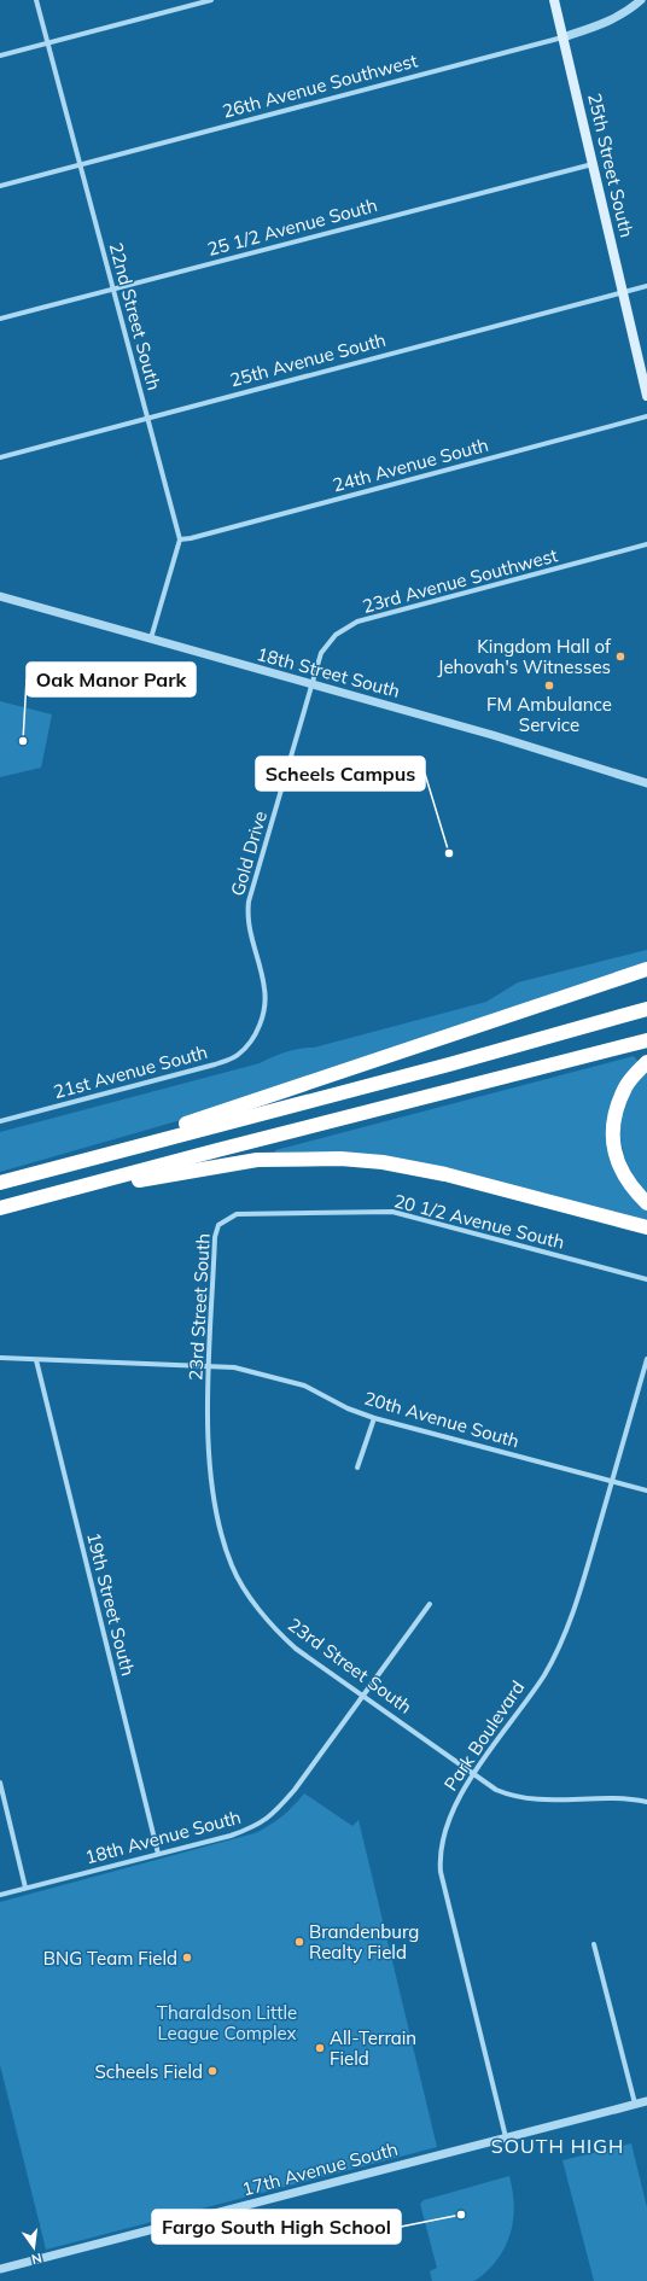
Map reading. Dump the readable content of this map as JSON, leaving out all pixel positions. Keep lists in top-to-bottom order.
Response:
{
  "streets": {
    "main road": ["25th Street South"],
    "street": [
      "26th Avenue Southwest",
      "25 1/2 Avenue South",
      "22nd Street South",
      "25th Avenue South",
      "24th Avenue South",
      "23rd Avenue Southwest",
      "18th Street South",
      "Gold Drive",
      "21st Avenue South",
      "20 1/2 Avenue South",
      "23rd Street South",
      "20th Avenue South",
      "19th Street South",
      "Park Boulevard",
      "18th Avenue South",
      "17th Avenue South"
    ]
  },
  "crossings": [
    ["26th Avenue Southwest", "25th Street South"],
    ["26th Avenue Southwest", "22nd Street South"],
    ["25th Street South", "25 1/2 Avenue South"],
    ["25th Street South", "25th Avenue South"],
    ["25 1/2 Avenue South", "22nd Street South"],
    ["22nd Street South", "25th Avenue South"],
    ["22nd Street South", "24th Avenue South"],
    ["23rd Avenue Southwest", "18th Street South"],
    ["23rd Avenue Southwest", "Gold Drive"],
    ["18th Street South", "Gold Drive"],
    ["Gold Drive", "21st Avenue South"],
    ["20 1/2 Avenue South", "23rd Street South"],
    ["23rd Street South", "20th Avenue South"],
    ["23rd Street South", "Park Boulevard"],
    ["23rd Street South", "18th Avenue South"],
    ["20th Avenue South", "19th Street South"],
    ["20th Avenue South", "Park Boulevard"],
    ["19th Street South", "18th Avenue South"],
    ["Park Boulevard", "17th Avenue South"]
  ],
  "districts": ["SOUTH HIGH"],
  "parks": ["Tharaldson Little League Complex"],
  "places": [
    "Kingdom Hall of Jehovah's Witnesses",
    "FM Ambulance Service",
    "Oak Manor Park",
    "Scheels Campus",
    "Brandenburg Realty Field",
    "BNG Team Field",
    "All-Terrain Field",
    "Scheels Field",
    "Fargo South High School"
  ],
  "north": "bottom"
}
